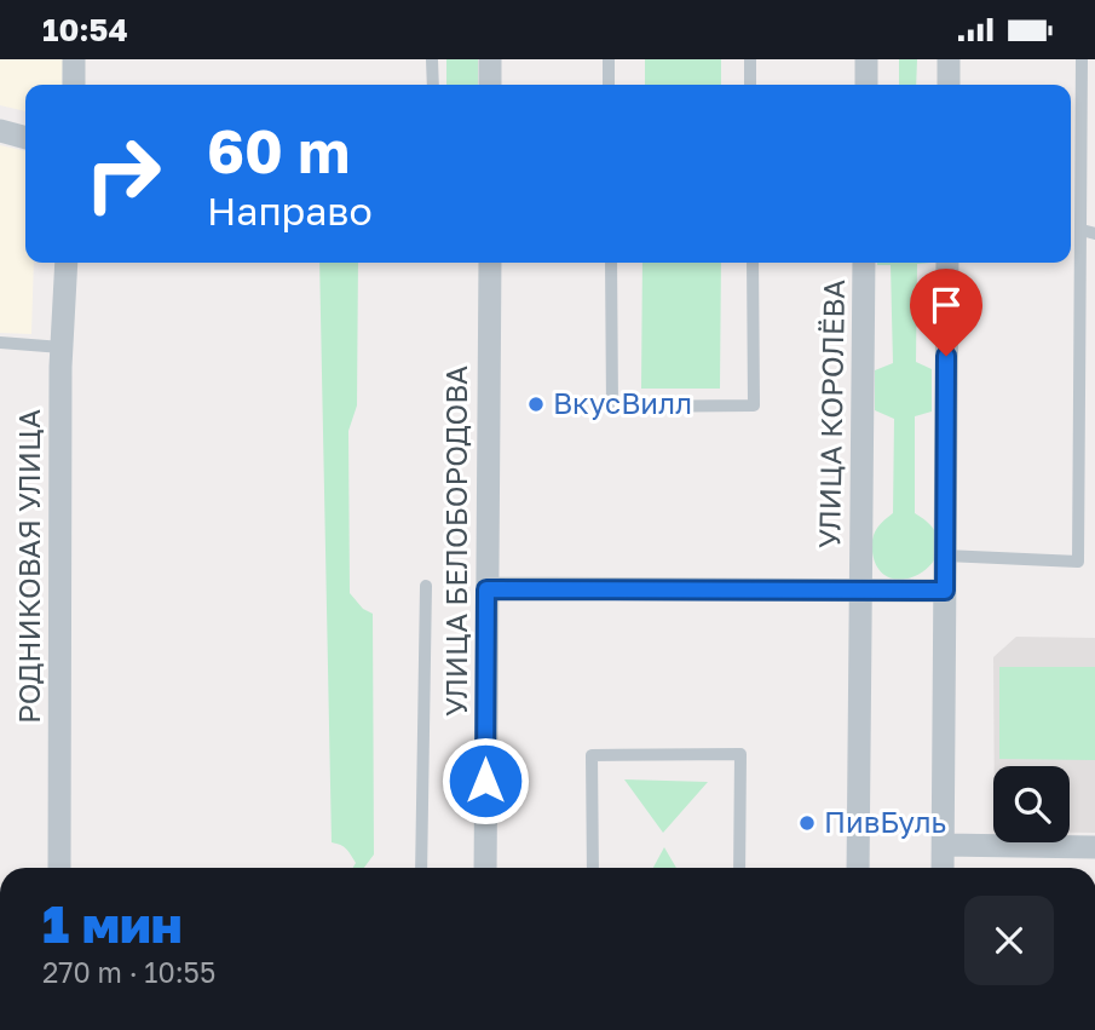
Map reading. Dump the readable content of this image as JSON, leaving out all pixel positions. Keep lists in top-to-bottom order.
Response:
{
  "streets": {
    "street": ["УЛИЦА КОРОЛЁВА", "УЛИЦА БЕЛОБОРОДОВА", "РОДНИКОВАЯ УЛИЦА"]
  },
  "places": ["ВкусВилл", "ПивБуль"],
  "page": {
    "status": "10:54",
    "turn": ["60 m", "Направо"],
    "heading": ["1 мин", "270 m · 10:55"]
  }
}
